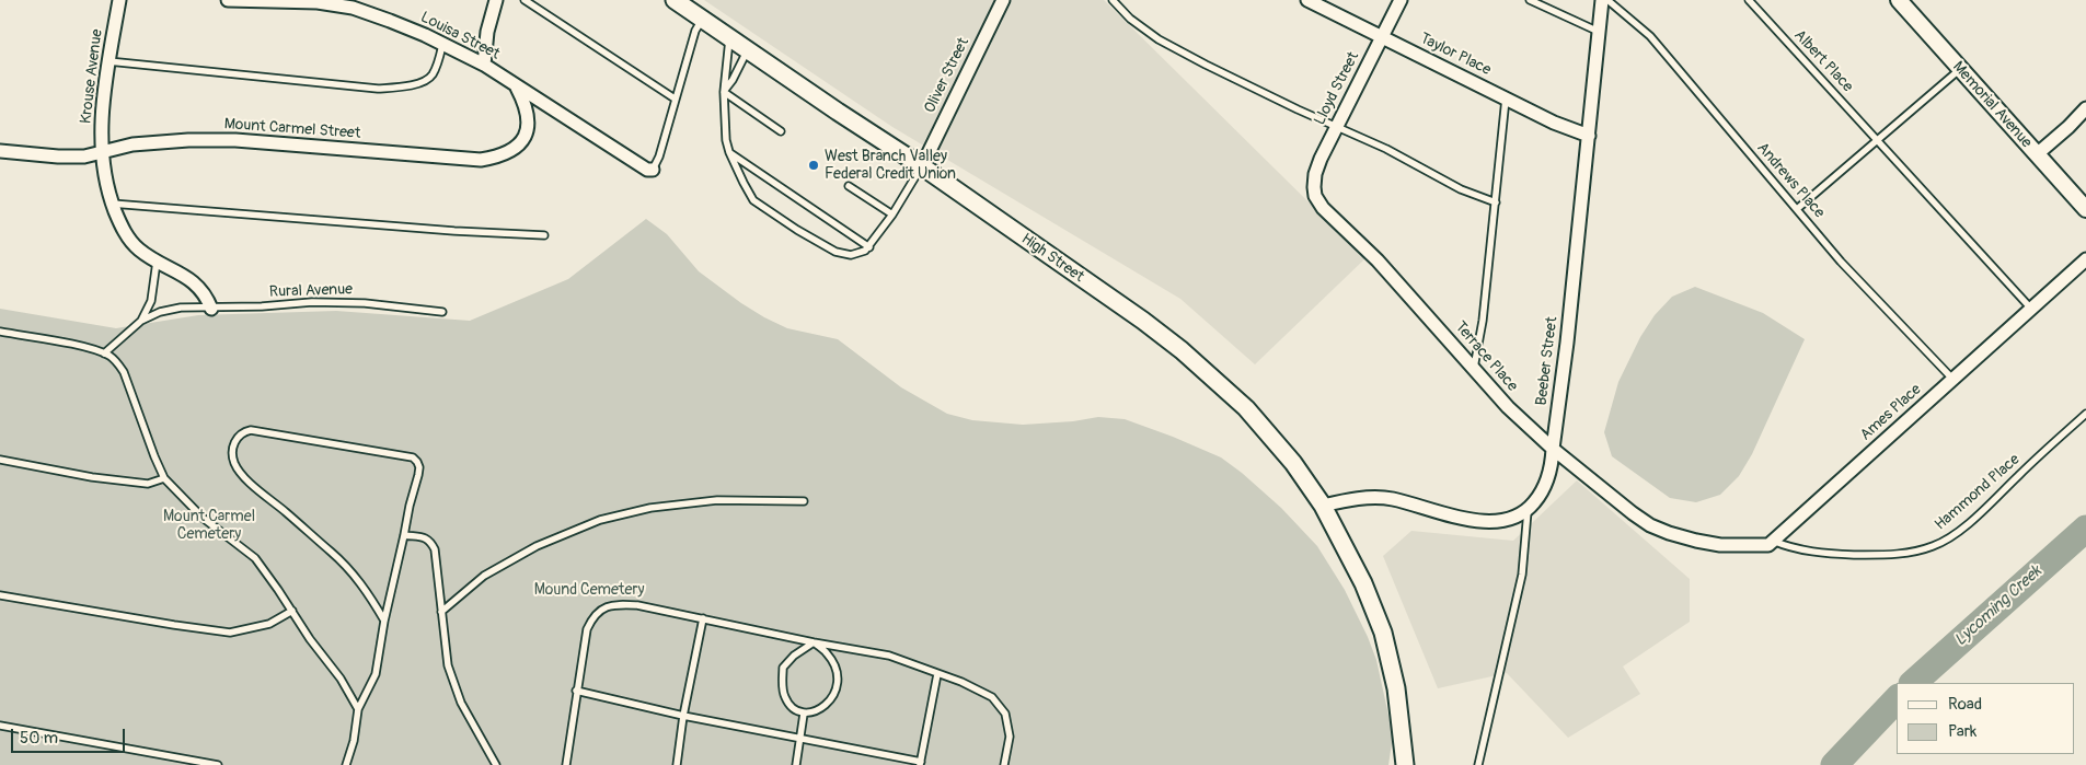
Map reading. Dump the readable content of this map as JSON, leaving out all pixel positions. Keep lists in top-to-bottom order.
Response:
{
  "streets": {
    "main road": ["High Street"],
    "street": [
      "Louisa Street",
      "Taylor Place",
      "Oliver Street",
      "Krouse Avenue",
      "Lloyd Street",
      "Memorial Avenue",
      "Mount Carmel Street",
      "Terrace Place",
      "Beeber Street",
      "Ames Place"
    ],
    "lane": [
      "Albert Place",
      "Andrews Place",
      "Rural Avenue",
      "Hammond Place"
    ]
  },
  "crossings": [
    ["Louisa Street", "Mount Carmel Street"],
    ["Taylor Place", "Lloyd Street"],
    ["Taylor Place", "Beeber Street"],
    ["Oliver Street", "High Street"],
    ["Krouse Avenue", "Mount Carmel Street"],
    ["Krouse Avenue", "Rural Avenue"],
    ["Lloyd Street", "Terrace Place"],
    ["Andrews Place", "Ames Place"],
    ["Terrace Place", "Beeber Street"],
    ["Terrace Place", "Ames Place"],
    ["Terrace Place", "Hammond Place"],
    ["Ames Place", "Hammond Place"]
  ],
  "water": ["Lycoming Creek"],
  "parks": ["Mount Carmel Cemetery", "Mound Cemetery"],
  "places": ["West Branch Valley Federal Credit Union"],
  "legend": ["Road", "Park"],
  "scale_bar": "50 m"
}
